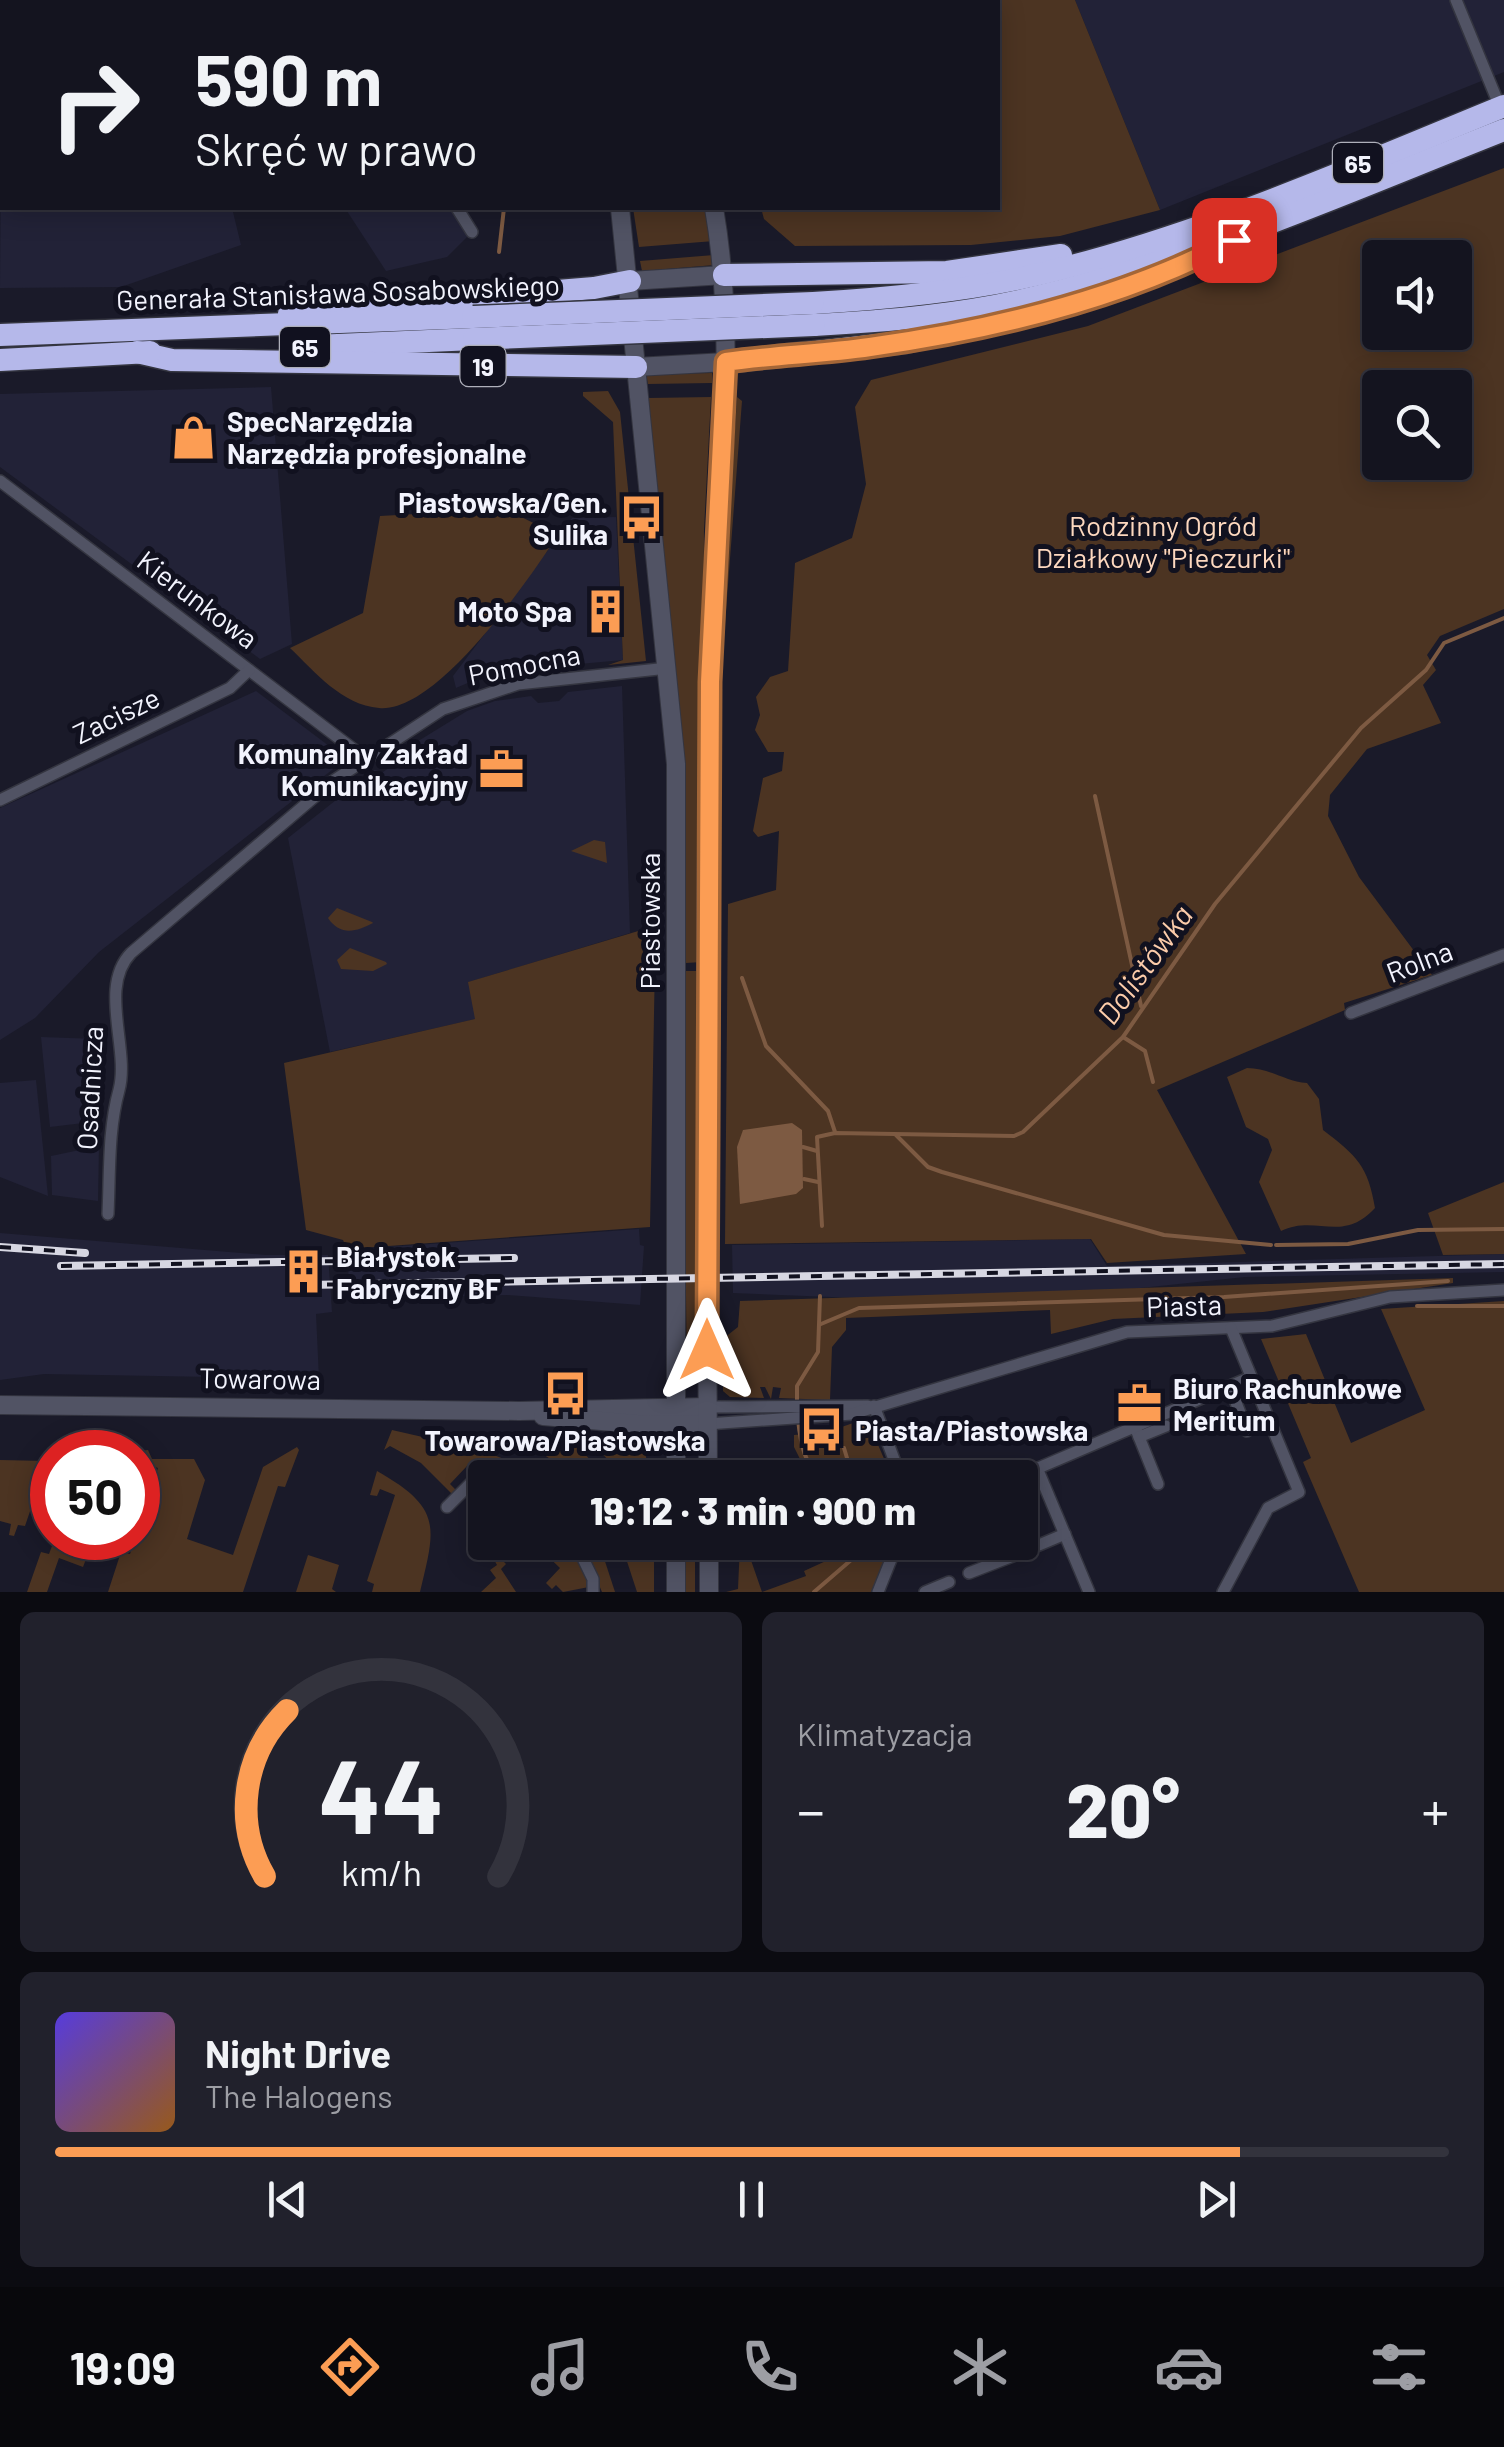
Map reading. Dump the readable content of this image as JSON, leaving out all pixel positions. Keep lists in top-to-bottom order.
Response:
{
  "streets": {
    "highway": ["65", "Generała Stanisława Sosabowskiego", "19"],
    "main road": ["Piastowska", "Towarowa"],
    "street": [
      "Kierunkowa",
      "Pomocna",
      "Zacisze",
      "Rolna",
      "Osadnicza",
      "Piasta"
    ]
  },
  "crossings": [
    ["65", "Generała Stanisława Sosabowskiego"],
    ["Generała Stanisława Sosabowskiego", "19"],
    ["19", "Piastowska"],
    ["Kierunkowa", "Pomocna"],
    ["Kierunkowa", "Zacisze"],
    ["Pomocna", "Piastowska"],
    ["Pomocna", "Osadnicza"],
    ["Piastowska", "Towarowa"],
    ["Piasta", "Towarowa"]
  ],
  "water": ["Dolistówka"],
  "parks": ["Rodzinny Ogród Działkowy \"Pieczurki\""],
  "places": {
    "shop": ["SpecNarzędzia Narzędzia profesjonalne"],
    "bus stop": ["Piastowska/Gen. Sulika", "Towarowa/Piastowska", "Piasta/Piastowska"],
    "building": ["Moto Spa", "Białystok Fabryczny BF"],
    "office": ["Komunalny Zakład Komunikacyjny", "Biuro Rachunkowe Meritum"]
  },
  "page": {
    "turn": ["590 m", "Skręć w prawo"],
    "limit": "50",
    "trip": "19:12 · 3 min · 900 m",
    "tile": "Klimatyzacja",
    "heat": ["−", "20°", "+"],
    "song": ["Night Drive", "The Halogens"],
    "tabs": "19:09",
    "gauge": ["44", "km/h"]
  }
}
